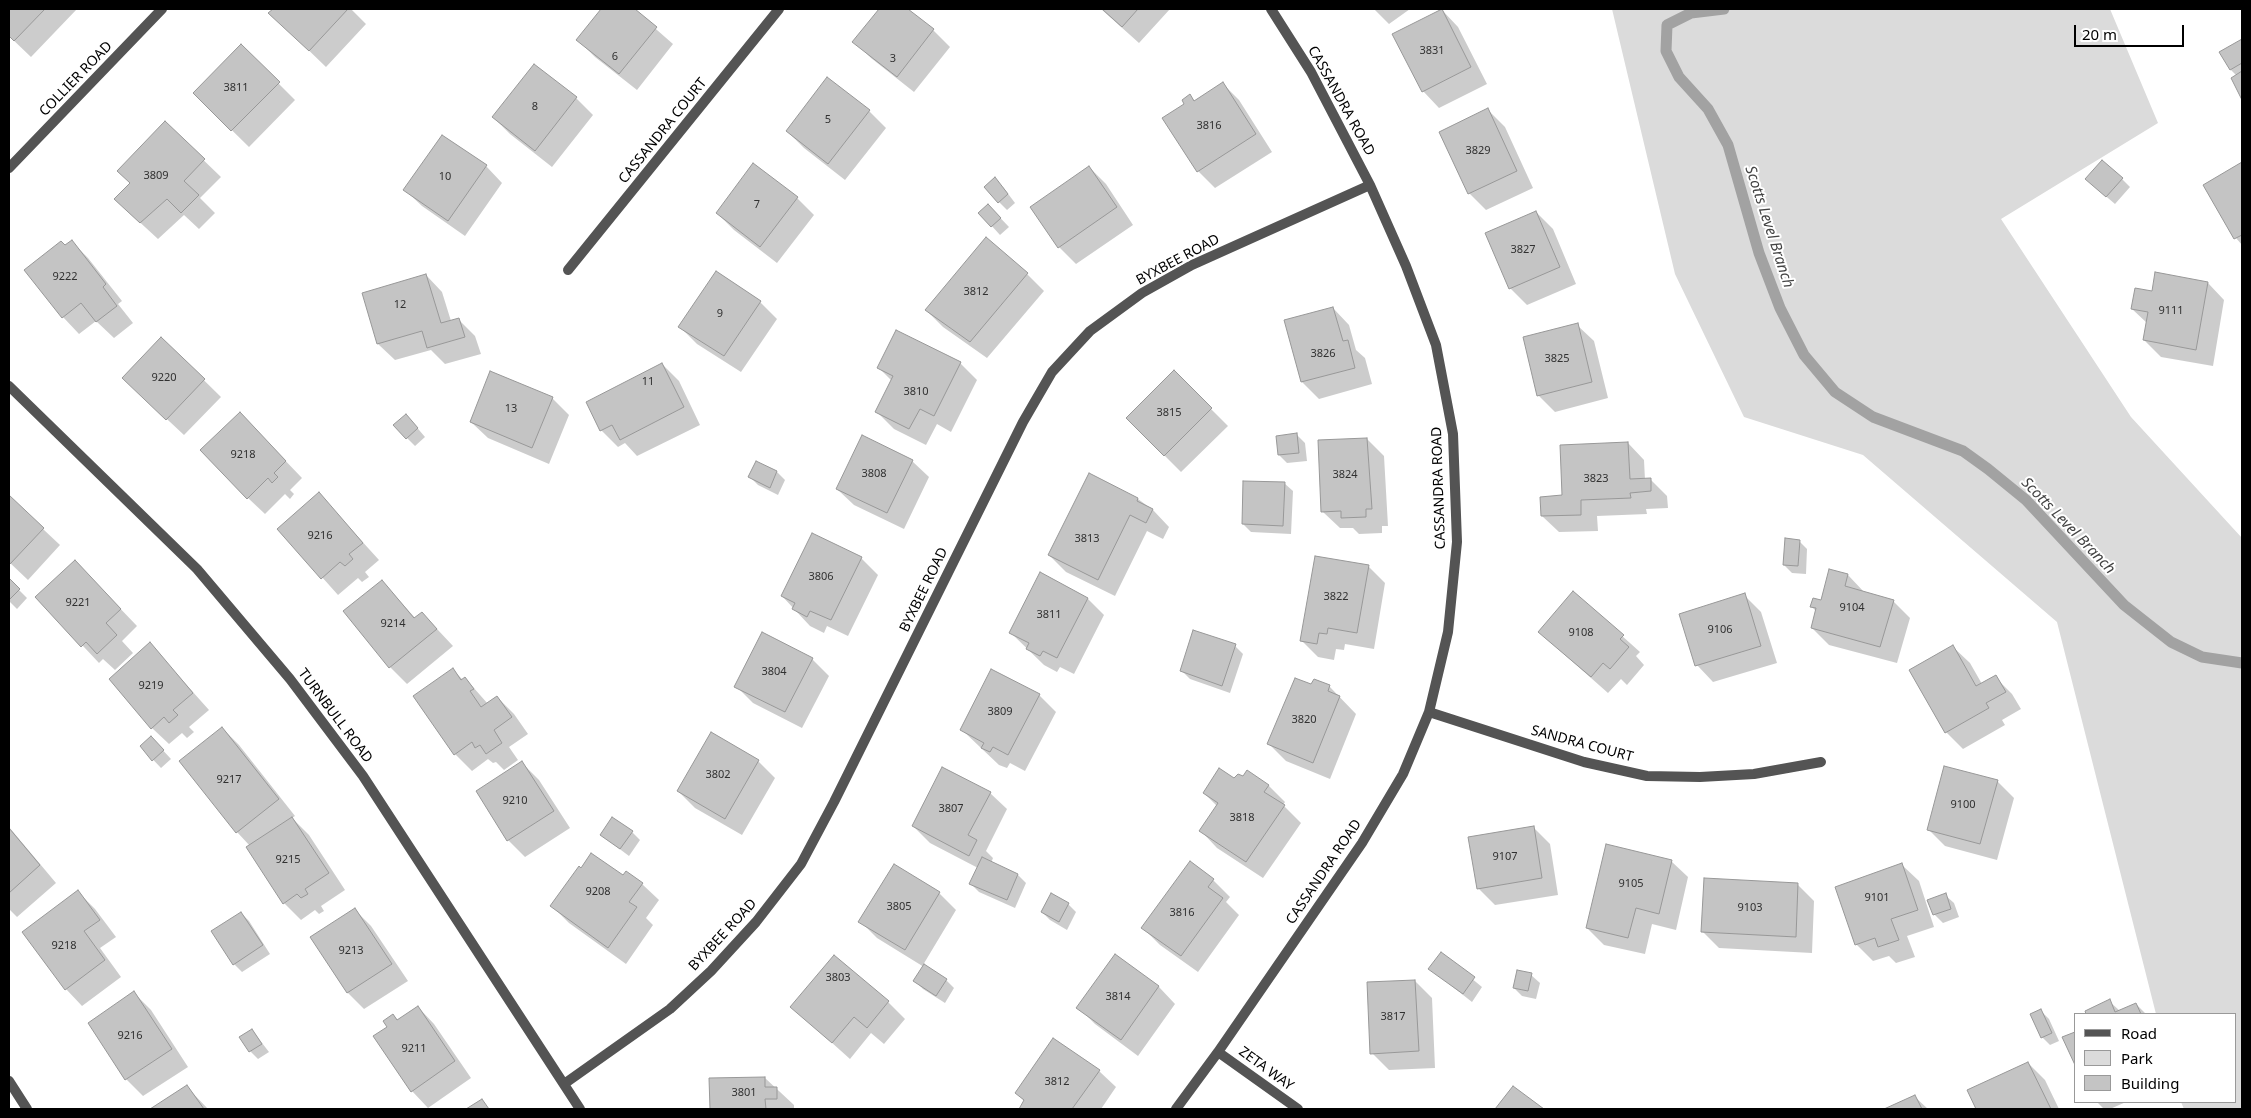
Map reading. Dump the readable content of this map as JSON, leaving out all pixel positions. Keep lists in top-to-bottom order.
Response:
{
  "streets": {
    "street": [
      "COLLIER ROAD",
      "CASSANDRA ROAD",
      "CASSANDRA COURT",
      "BYXBEE ROAD",
      "TURNBULL ROAD",
      "SANDRA COURT",
      "ZETA WAY"
    ]
  },
  "crossings": [
    ["CASSANDRA ROAD", "BYXBEE ROAD"],
    ["CASSANDRA ROAD", "SANDRA COURT"],
    ["CASSANDRA ROAD", "ZETA WAY"],
    ["BYXBEE ROAD", "TURNBULL ROAD"]
  ],
  "water": ["Scotts Level Branch"],
  "house_numbers": [
    "3831",
    "6",
    "3",
    "3811",
    "8",
    "5",
    "3816",
    "3829",
    "3809",
    "10",
    "7",
    "3827",
    "9222",
    "3812",
    "12",
    "9111",
    "9",
    "3826",
    "3825",
    "9220",
    "11",
    "3810",
    "13",
    "3815",
    "9218",
    "3808",
    "3824",
    "3823",
    "9216",
    "3813",
    "3806",
    "3822",
    "9221",
    "9104",
    "3811",
    "9214",
    "9106",
    "9108",
    "3804",
    "9219",
    "3809",
    "3820",
    "3802",
    "9217",
    "9210",
    "9100",
    "3807",
    "3818",
    "9107",
    "9215",
    "9105",
    "9208",
    "9101",
    "3805",
    "9103",
    "3816",
    "9218",
    "9213",
    "3803",
    "3814",
    "3817",
    "9216",
    "9211",
    "3812",
    "3801"
  ],
  "legend": ["Road", "Park", "Building"],
  "scale_bar": "20 m"
}
